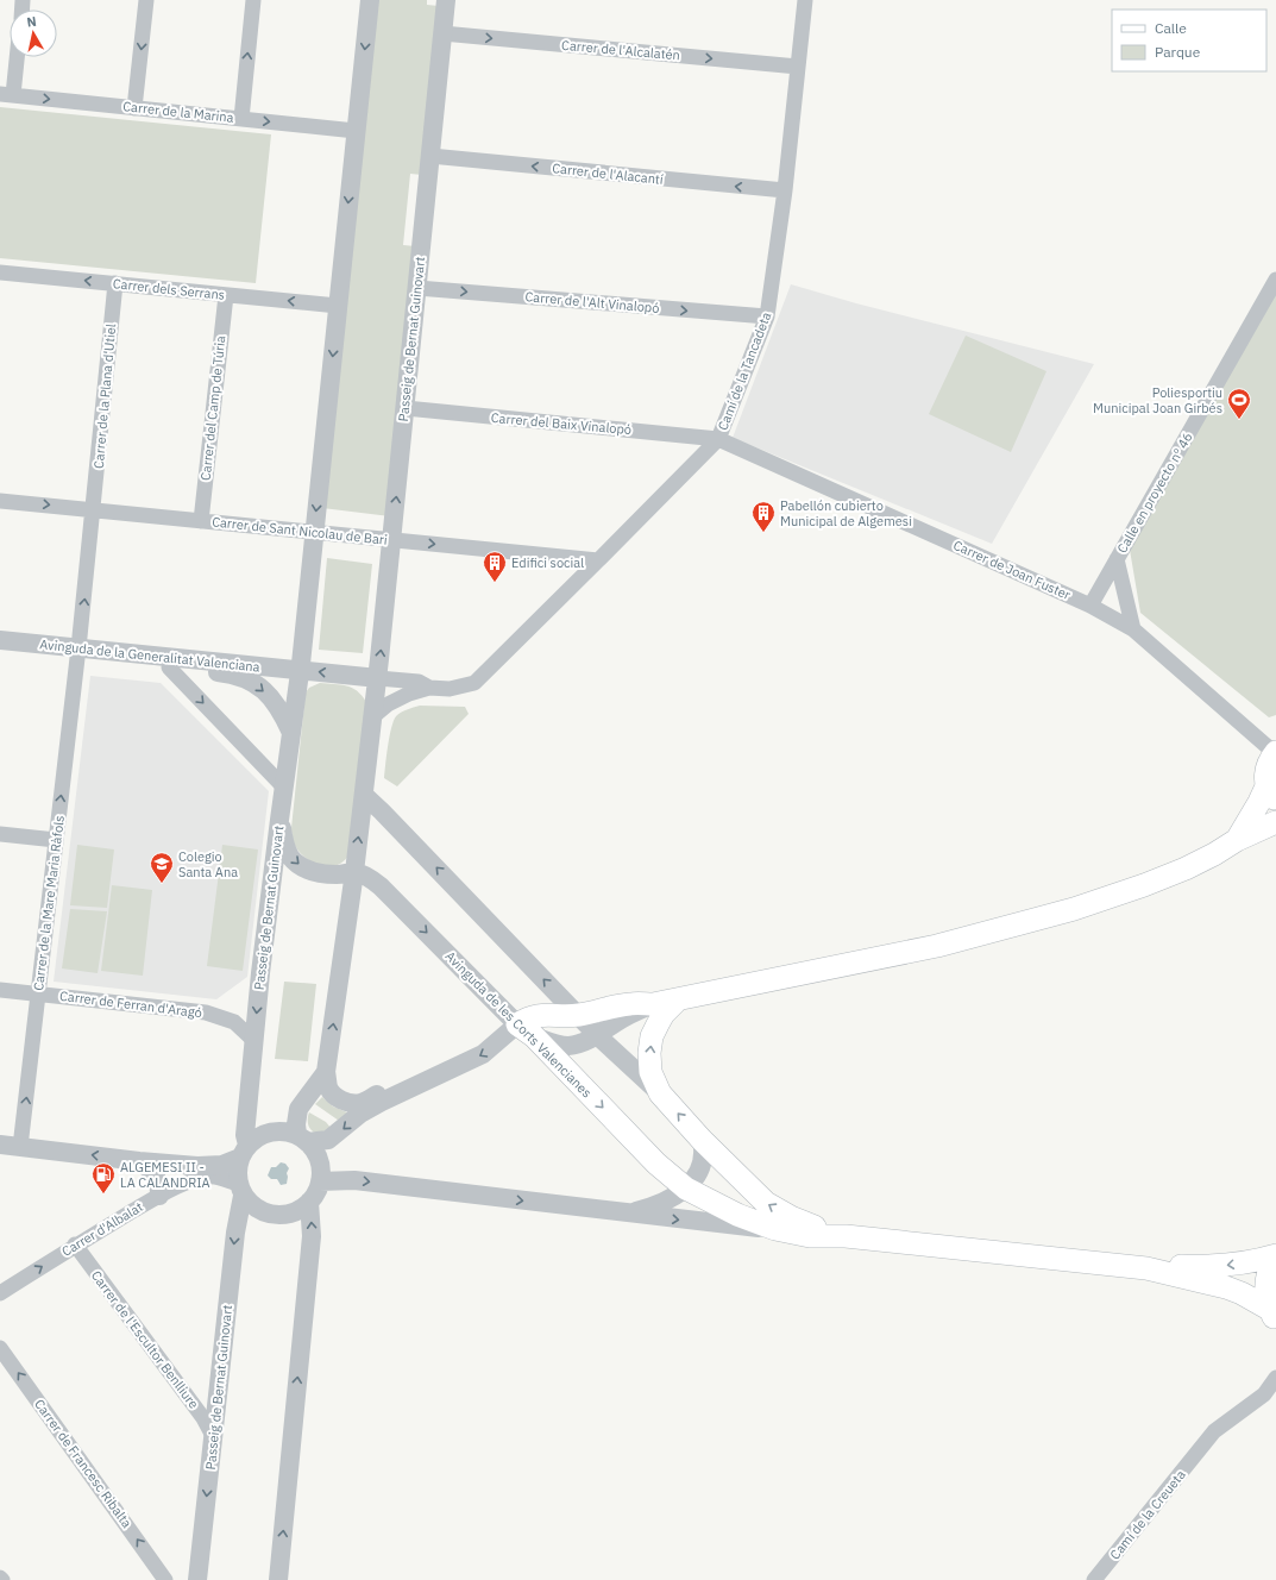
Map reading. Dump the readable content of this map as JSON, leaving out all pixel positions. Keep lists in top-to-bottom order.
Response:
{
  "streets": {
    "main road": ["Avinguda de les Corts Valencianes"],
    "street": [
      "Carrer de l'Alcalatén",
      "Carrer de la Marina",
      "Carrer de l'Alacantí",
      "Carrer dels Serrans",
      "Carrer de l'Alt Vinalopó",
      "Passeig de Bernat Guinovart",
      "Camí de la Tancadeta",
      "Carrer de la Plana d'Utiel",
      "Carrer del Camp de Túria",
      "Carrer del Baix Vinalopó",
      "Calle en proyecto nº 46",
      "Carrer de Sant Nicolau de Bari",
      "Carrer de Joan Fuster",
      "Avinguda de la Generalitat Valenciana",
      "Carrer de la Mare Maria Ràfols",
      "Carrer de Ferran d'Aragó",
      "Carrer d'Albalat",
      "Carrer de l'Escultor Benlliure",
      "Carrer de Francesc Ribalta",
      "Camí de la Creueta"
    ]
  },
  "crossings": [
    ["Carrer de l'Alcalatén", "Passeig de Bernat Guinovart"],
    ["Carrer de l'Alcalatén", "Camí de la Tancadeta"],
    ["Carrer de la Marina", "Passeig de Bernat Guinovart"],
    ["Carrer de l'Alacantí", "Passeig de Bernat Guinovart"],
    ["Carrer de l'Alacantí", "Camí de la Tancadeta"],
    ["Carrer dels Serrans", "Passeig de Bernat Guinovart"],
    ["Carrer dels Serrans", "Carrer de la Plana d'Utiel"],
    ["Carrer dels Serrans", "Carrer del Camp de Túria"],
    ["Carrer de l'Alt Vinalopó", "Passeig de Bernat Guinovart"],
    ["Carrer de l'Alt Vinalopó", "Camí de la Tancadeta"],
    ["Passeig de Bernat Guinovart", "Camí de la Tancadeta"],
    ["Passeig de Bernat Guinovart", "Carrer del Baix Vinalopó"],
    ["Passeig de Bernat Guinovart", "Carrer de Sant Nicolau de Bari"],
    ["Passeig de Bernat Guinovart", "Avinguda de la Generalitat Valenciana"],
    ["Passeig de Bernat Guinovart", "Carrer de Ferran d'Aragó"],
    ["Passeig de Bernat Guinovart", "Avinguda de les Corts Valencianes"],
    ["Passeig de Bernat Guinovart", "Carrer d'Albalat"],
    ["Passeig de Bernat Guinovart", "Carrer de l'Escultor Benlliure"],
    ["Camí de la Tancadeta", "Carrer del Baix Vinalopó"],
    ["Camí de la Tancadeta", "Carrer de Sant Nicolau de Bari"],
    ["Camí de la Tancadeta", "Carrer de Joan Fuster"],
    ["Carrer de la Plana d'Utiel", "Carrer de Sant Nicolau de Bari"],
    ["Carrer de la Plana d'Utiel", "Carrer de la Mare Maria Ràfols"],
    ["Carrer del Camp de Túria", "Carrer de Sant Nicolau de Bari"],
    ["Carrer del Baix Vinalopó", "Carrer de Joan Fuster"],
    ["Calle en proyecto nº 46", "Carrer de Joan Fuster"],
    ["Carrer de Sant Nicolau de Bari", "Carrer de la Mare Maria Ràfols"],
    ["Avinguda de la Generalitat Valenciana", "Carrer de la Mare Maria Ràfols"],
    ["Carrer de la Mare Maria Ràfols", "Carrer de Ferran d'Aragó"],
    ["Carrer d'Albalat", "Carrer de l'Escultor Benlliure"]
  ],
  "one_way": [
    "Carrer de l'Alcalatén",
    "Carrer de la Marina",
    "Carrer de l'Alacantí",
    "Carrer dels Serrans",
    "Carrer de l'Alt Vinalopó",
    "Carrer de Sant Nicolau de Bari",
    "Avinguda de la Generalitat Valenciana",
    "Carrer de la Mare Maria Ràfols",
    "Carrer de Francesc Ribalta"
  ],
  "places": {
    "sports": ["Poliesportiu Municipal Joan Girbés"],
    "building": ["Pabellón cubierto Municipal de Algemesi", "Edifici social"],
    "school or university": ["Colegio Santa Ana"],
    "fuel station": ["ALGEMESI II - LA CALANDRIA"]
  },
  "legend": ["Calle", "Parque"],
  "north": "top"
}
